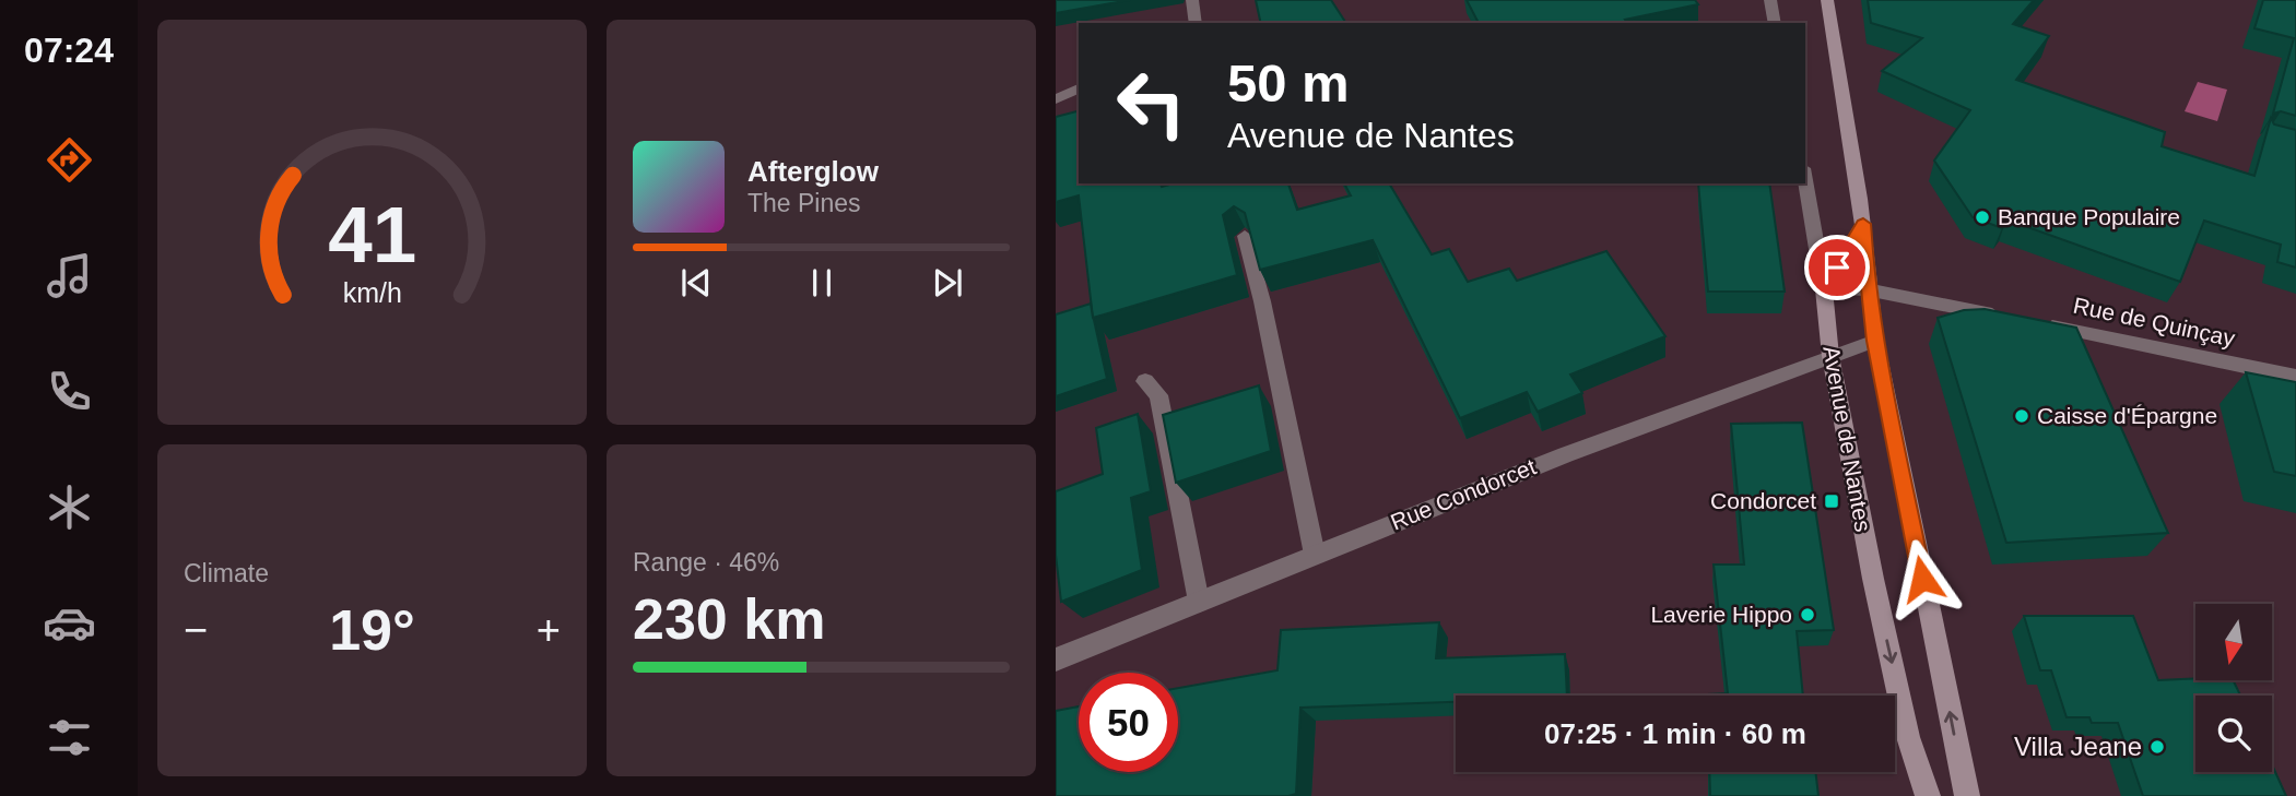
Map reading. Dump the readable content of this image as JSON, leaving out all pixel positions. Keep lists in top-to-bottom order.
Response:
{
  "streets": {
    "main road": ["Avenue de Nantes"],
    "street": ["Rue de Quinçay", "Rue Condorcet"]
  },
  "crossings": [
    ["Avenue de Nantes", "Rue Condorcet"]
  ],
  "places": {
    "other": [
      "Banque Populaire",
      "Caisse d'Épargne",
      "Laverie Hippo",
      "Villa Jeane"
    ],
    "transit": ["Condorcet"]
  },
  "north": "bottom",
  "page": {
    "tabs": "07:24",
    "turn": ["50 m", "Avenue de Nantes"],
    "song": ["Afterglow", "The Pines"],
    "tile": [
      "Climate",
      ["Range · 46%", "230 km"]
    ],
    "heat": ["−", "19°", "+"],
    "limit": "50",
    "trip": "07:25 · 1 min · 60 m",
    "gauge": ["41", "km/h"]
  }
}
